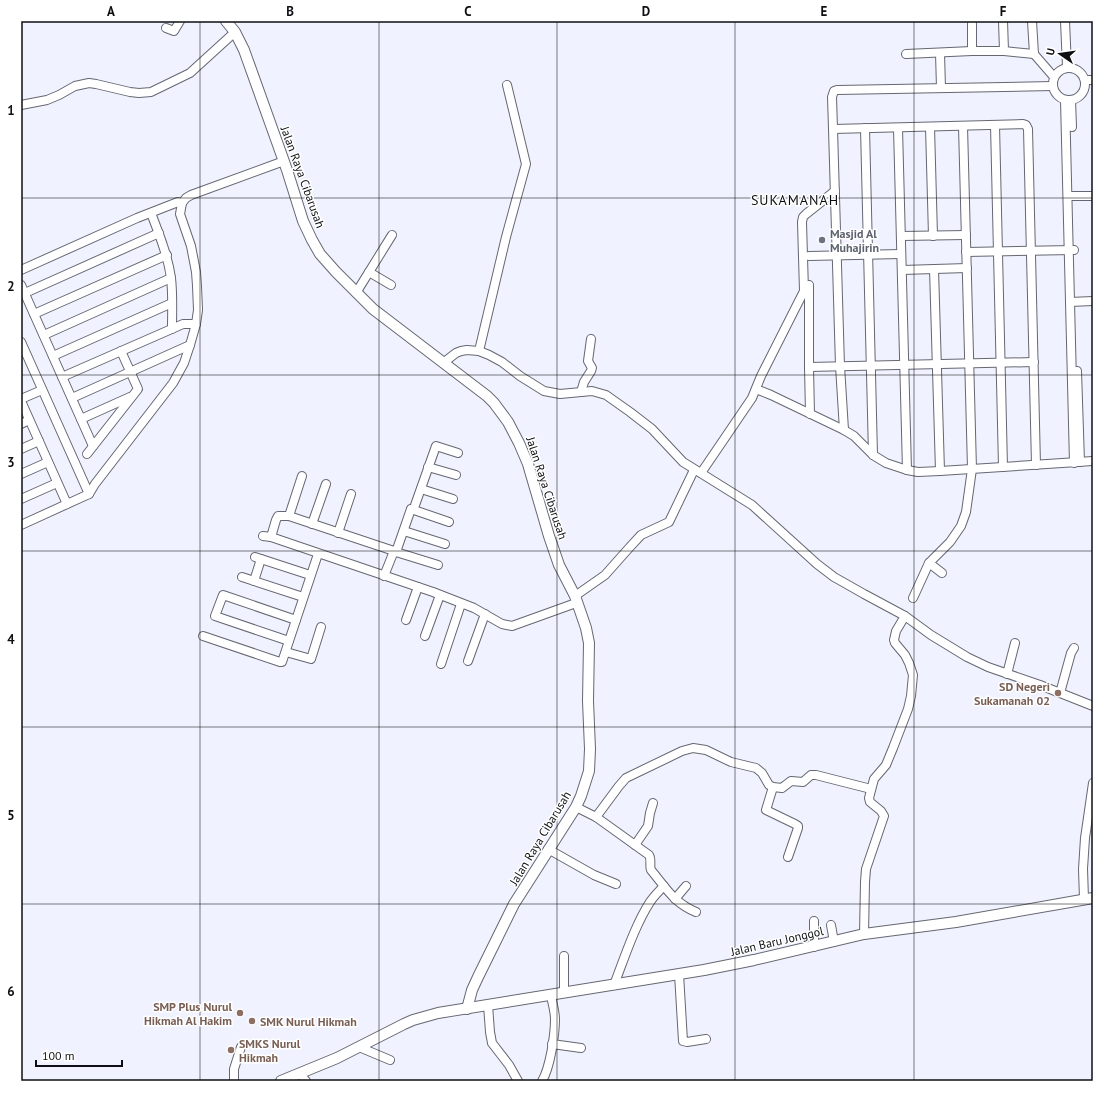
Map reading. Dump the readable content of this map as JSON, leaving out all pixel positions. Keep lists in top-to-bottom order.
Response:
{
  "streets": {
    "main road": ["Jalan Raya Cibarusah", "Jalan Baru Jonggol"]
  },
  "crossings": [
    ["Jalan Raya Cibarusah", "Jalan Baru Jonggol"]
  ],
  "districts": ["SUKAMANAH"],
  "places": [
    "Masjid Al Muhajirin",
    "SD Negeri Sukamanah 02",
    "SMP Plus Nurul Hikmah Al Hakim",
    "SMK Nurul Hikmah",
    "SMKS Nurul Hikmah"
  ],
  "scale_bar": "100 m",
  "north": "left",
  "grid": {
    "columns": [
      "A",
      "B",
      "C",
      "D",
      "E",
      "F"
    ],
    "rows": [
      "1",
      "2",
      "3",
      "4",
      "5",
      "6"
    ]
  }
}
